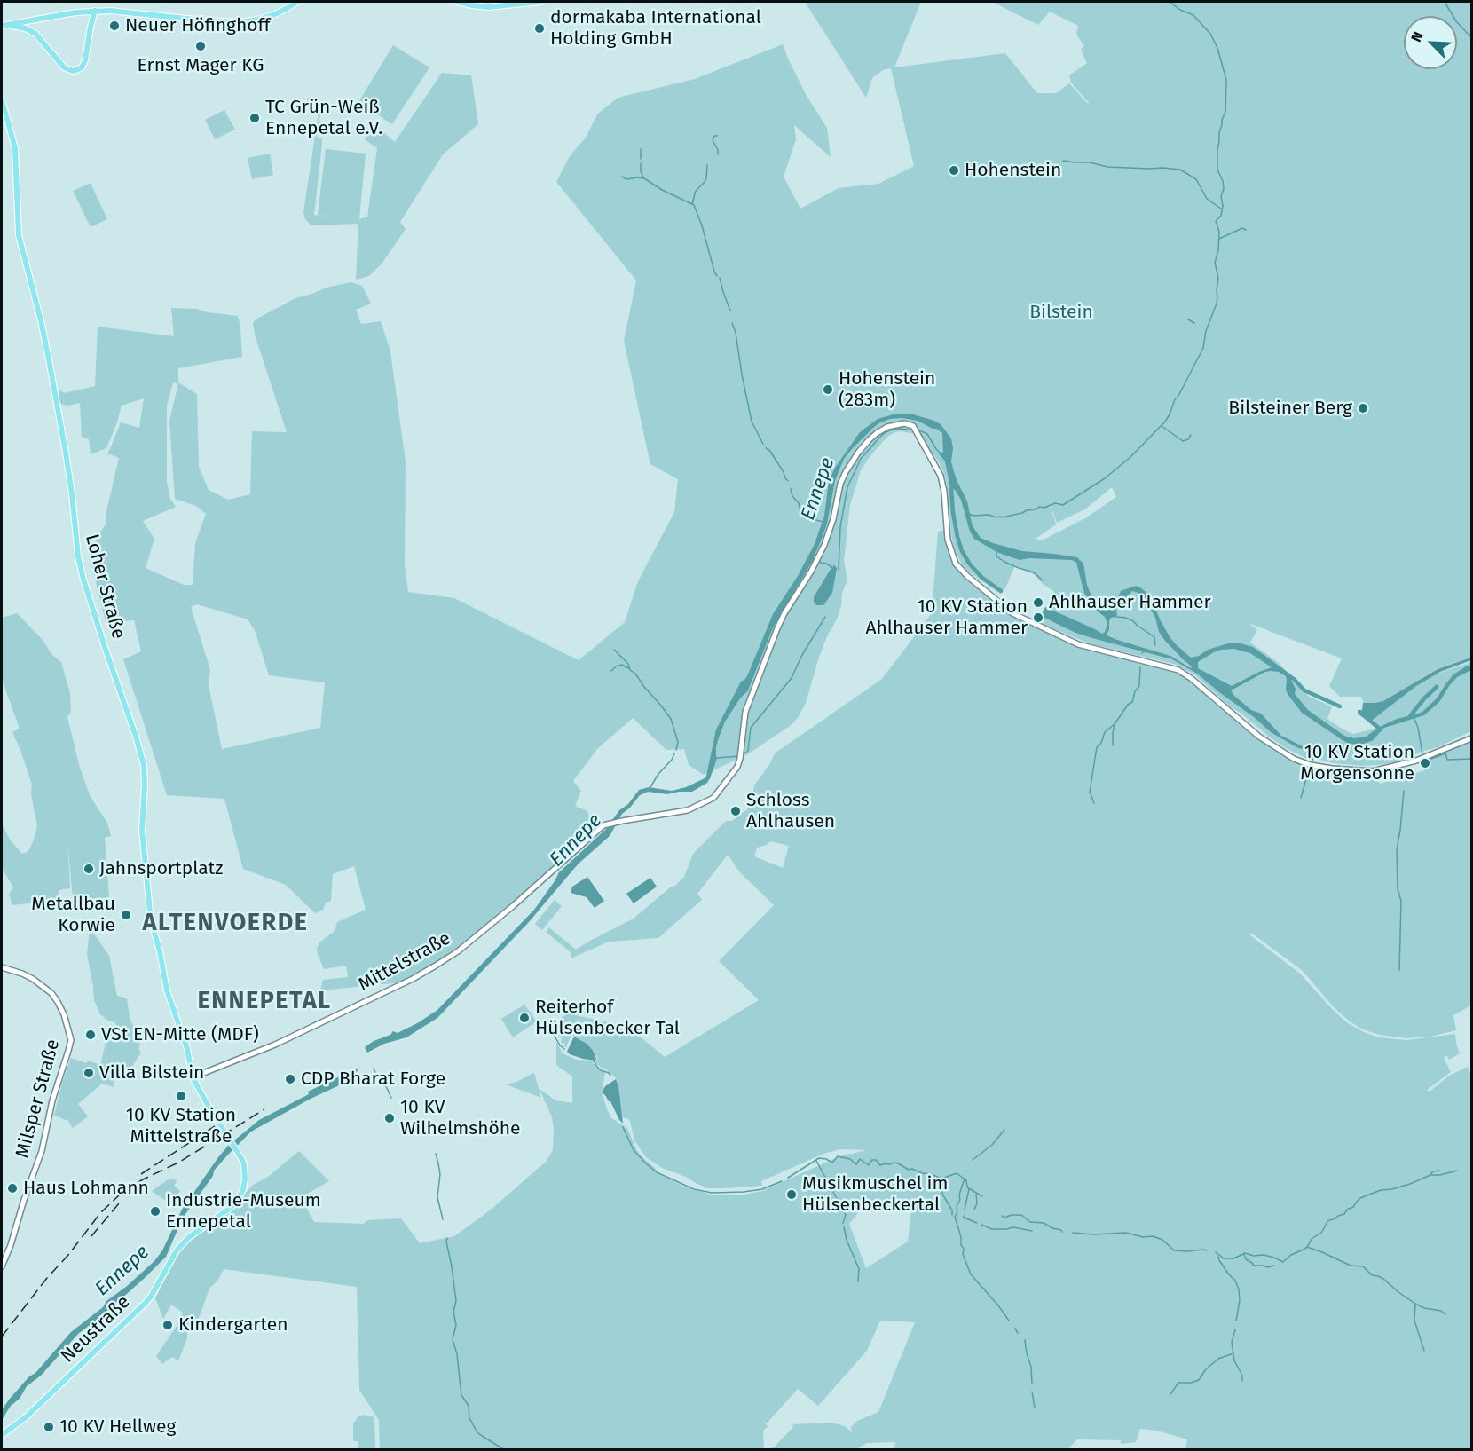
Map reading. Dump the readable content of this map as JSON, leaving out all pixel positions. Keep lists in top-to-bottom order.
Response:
{
  "streets": {
    "main road": ["Loher Straße", "Neustraße"],
    "street": ["Mittelstraße", "Milsper Straße"]
  },
  "crossings": [
    ["Loher Straße", "Mittelstraße"],
    ["Loher Straße", "Neustraße"],
    ["Mittelstraße", "Neustraße"]
  ],
  "districts": ["ALTENVOERDE", "ENNEPETAL"],
  "water": ["Ennepe"],
  "parks": ["Bilstein"],
  "places": [
    "Neuer Höfinghoff",
    "dormakaba International Holding GmbH",
    "Ernst Mager KG",
    "TC Grün-Weiß Ennepetal e.V.",
    "Hohenstein",
    "Hohenstein (283m)",
    "Bilsteiner Berg",
    "Ahlhauser Hammer",
    "10 KV Station Ahlhauser Hammer",
    "10 KV Station Morgensonne",
    "Schloss Ahlhausen",
    "Jahnsportplatz",
    "Metallbau Korwie",
    "Reiterhof Hülsenbecker Tal",
    "VSt EN-Mitte (MDF)",
    "Villa Bilstein",
    "CDP Bharat Forge",
    "10 KV Station Mittelstraße",
    "10 KV Wilhelmshöhe",
    "Haus Lohmann",
    "Musikmuschel im Hülsenbeckertal",
    "Industrie-Museum Ennepetal",
    "Kindergarten",
    "10 KV Hellweg"
  ],
  "north": "top left"
}
